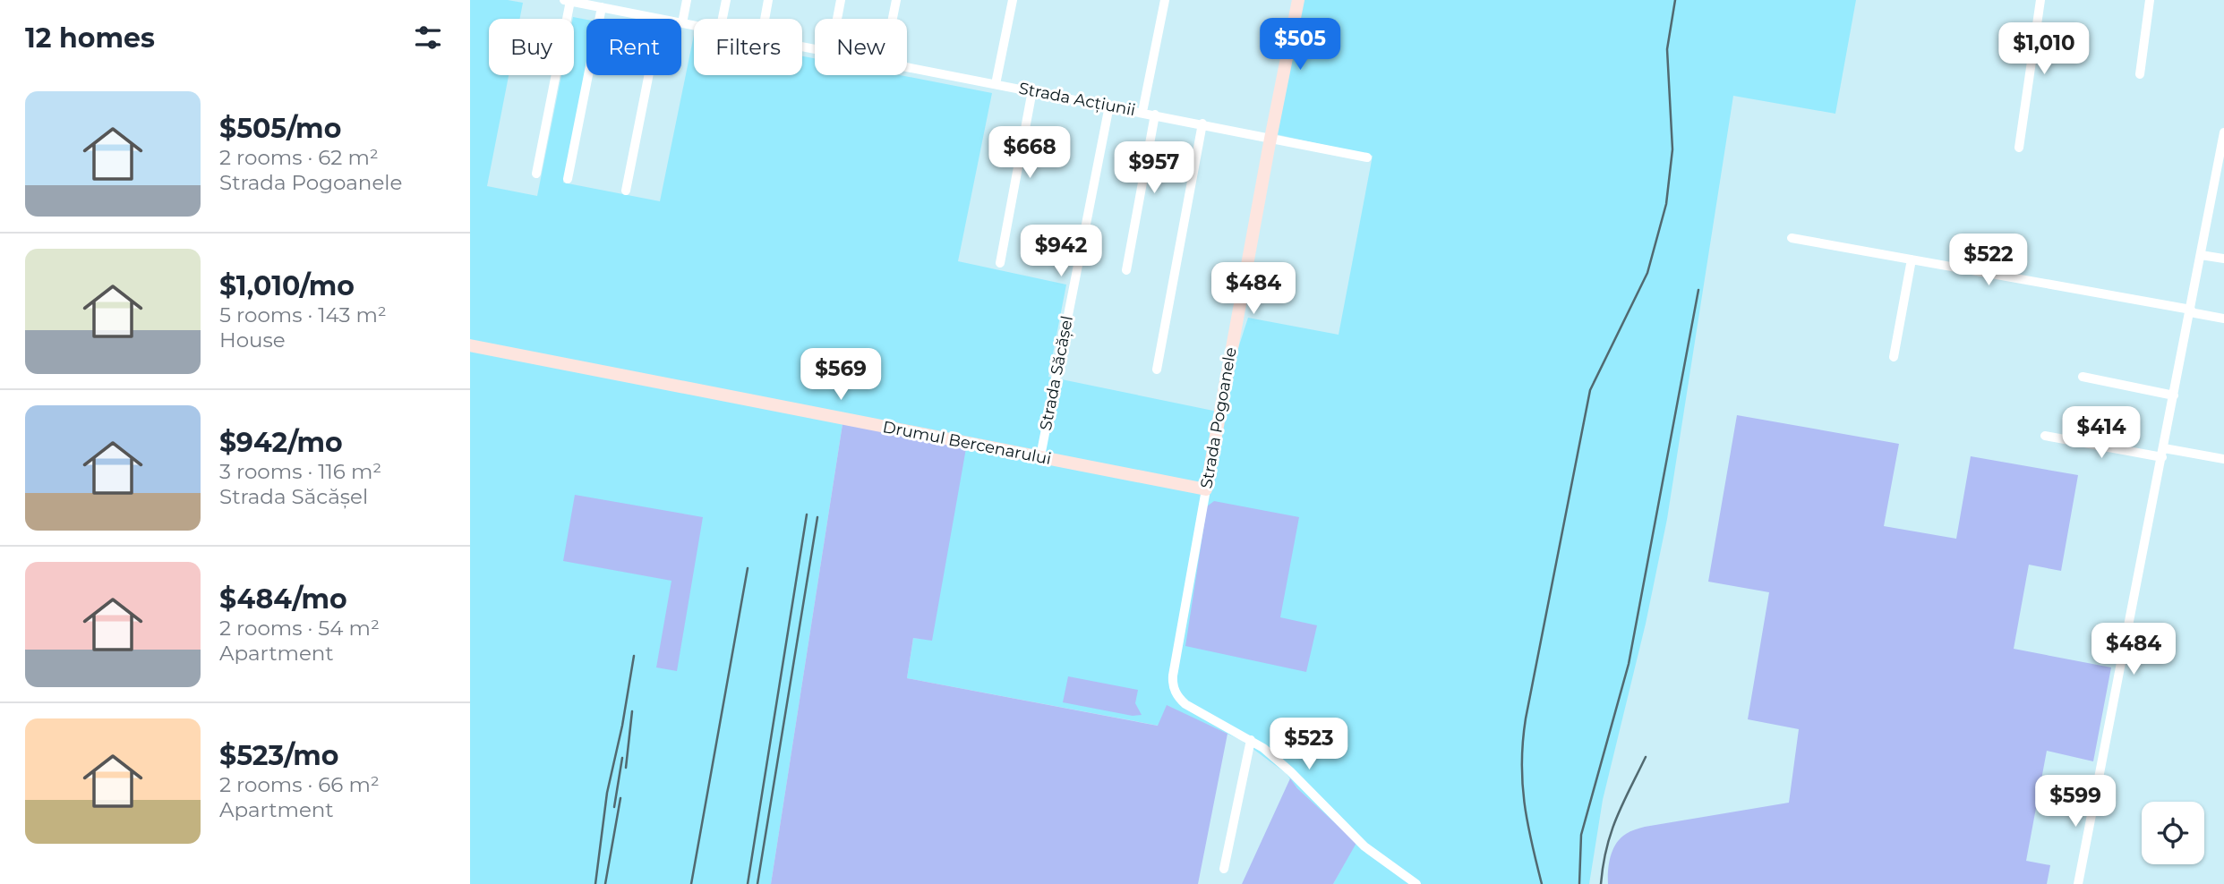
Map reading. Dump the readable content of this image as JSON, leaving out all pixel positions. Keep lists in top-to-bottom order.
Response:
{
  "streets": {
    "street": [
      "Strada Acțiunii",
      "Strada Săcășel",
      "Strada Pogoanele",
      "Drumul Bercenarului"
    ]
  },
  "crossings": [
    ["Strada Acțiunii", "Strada Săcășel"],
    ["Strada Acțiunii", "Strada Pogoanele"],
    ["Strada Săcășel", "Drumul Bercenarului"],
    ["Strada Pogoanele", "Drumul Bercenarului"]
  ],
  "page": {
    "heading": "12 homes",
    "price": [
      "$505",
      "$1,010",
      "$668",
      "$957",
      "$942",
      "$522",
      "$484",
      "$569",
      "$414",
      "$484",
      "$523",
      "$599"
    ],
    "chip": [
      "Buy",
      "Rent",
      "Filters",
      "New"
    ],
    "list": [
      {
        "name": "$505/mo",
        "note": "2 rooms · 62 m² · Strada Pogoanele"
      },
      {
        "name": "$1,010/mo",
        "note": "5 rooms · 143 m² · House"
      },
      {
        "name": "$942/mo",
        "note": "3 rooms · 116 m² · Strada Săcășel"
      },
      {
        "name": "$484/mo",
        "note": "2 rooms · 54 m² · Apartment"
      },
      {
        "name": "$523/mo",
        "note": "2 rooms · 66 m² · Apartment"
      }
    ]
  }
}
